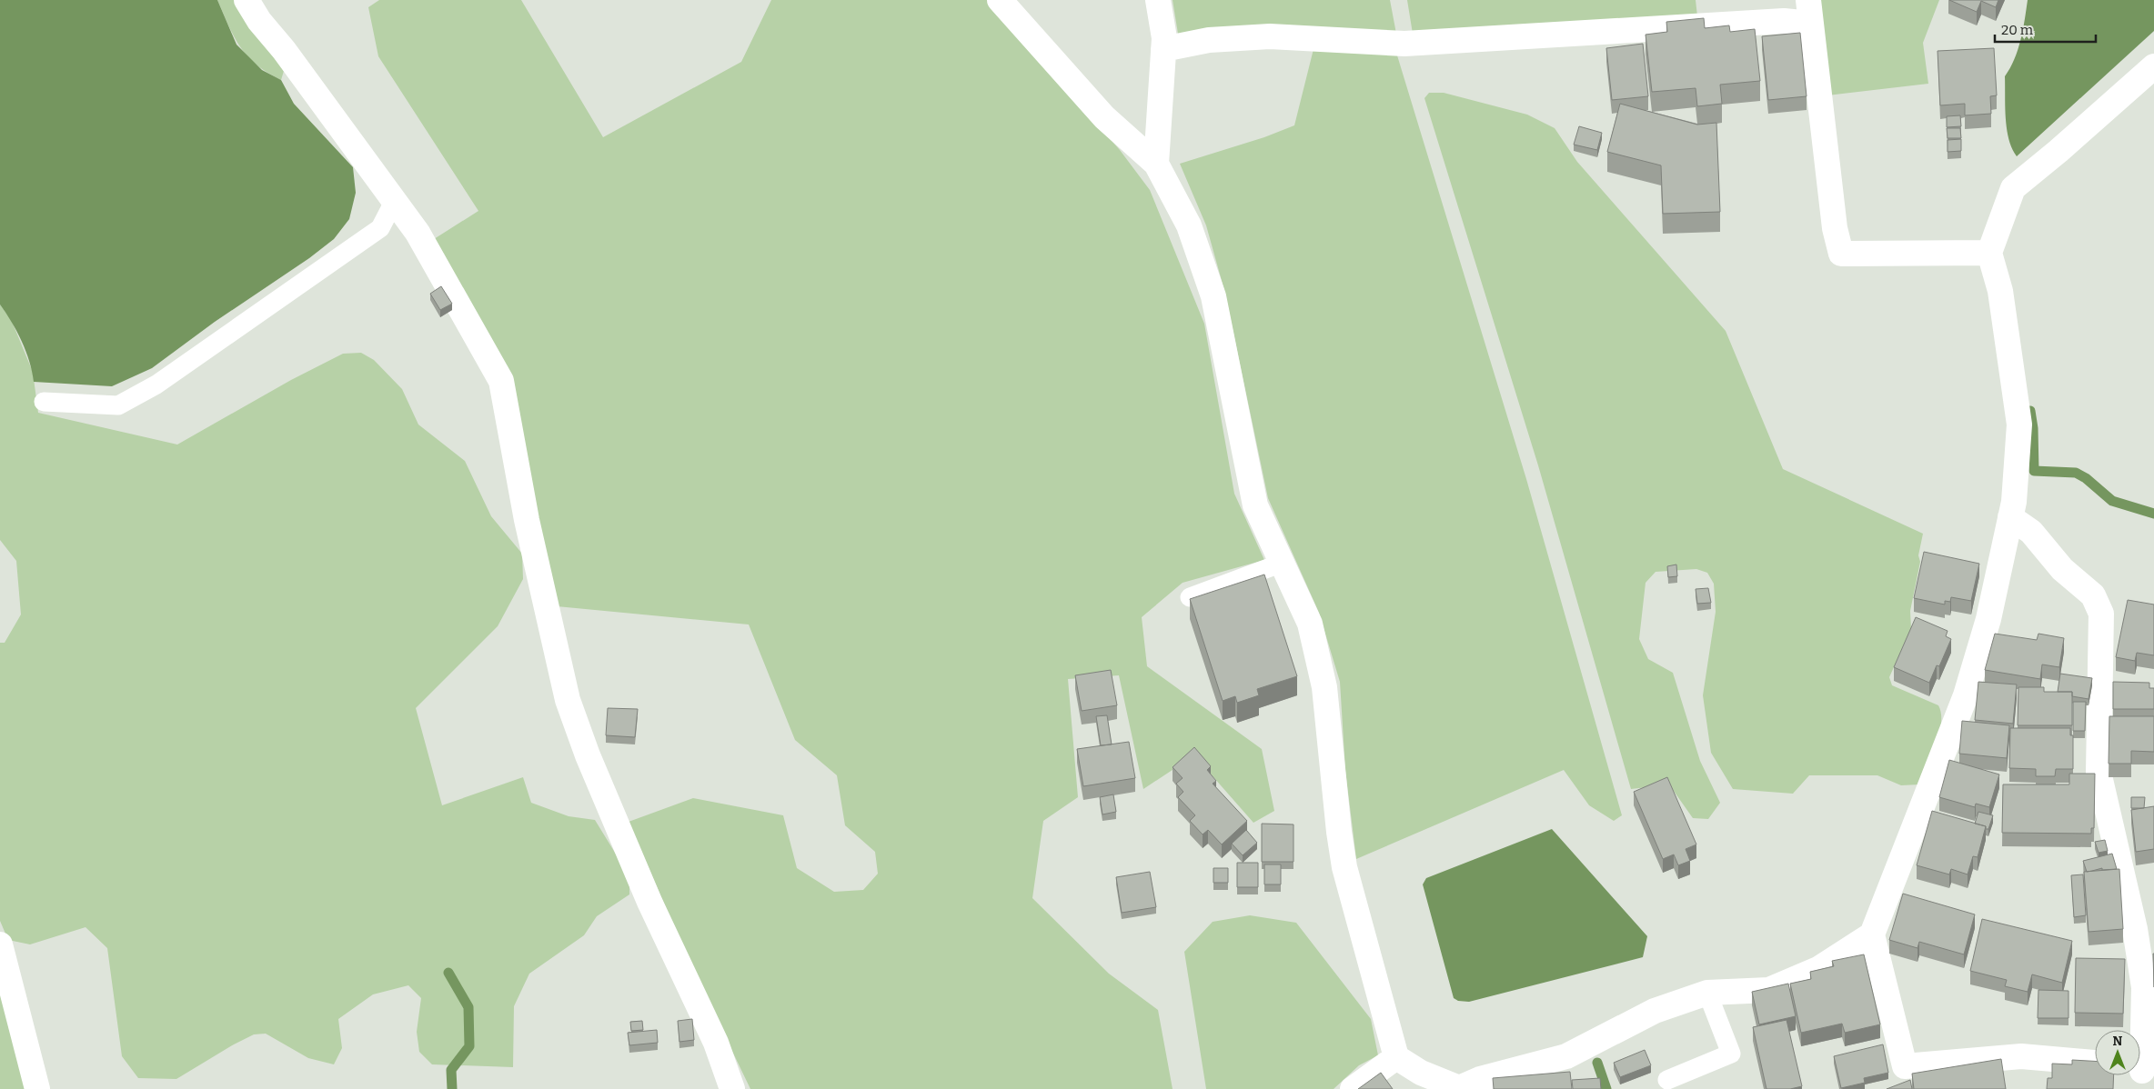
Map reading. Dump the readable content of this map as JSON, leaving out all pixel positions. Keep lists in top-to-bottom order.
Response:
{
  "scale_bar": "20 m",
  "north": "top"
}
